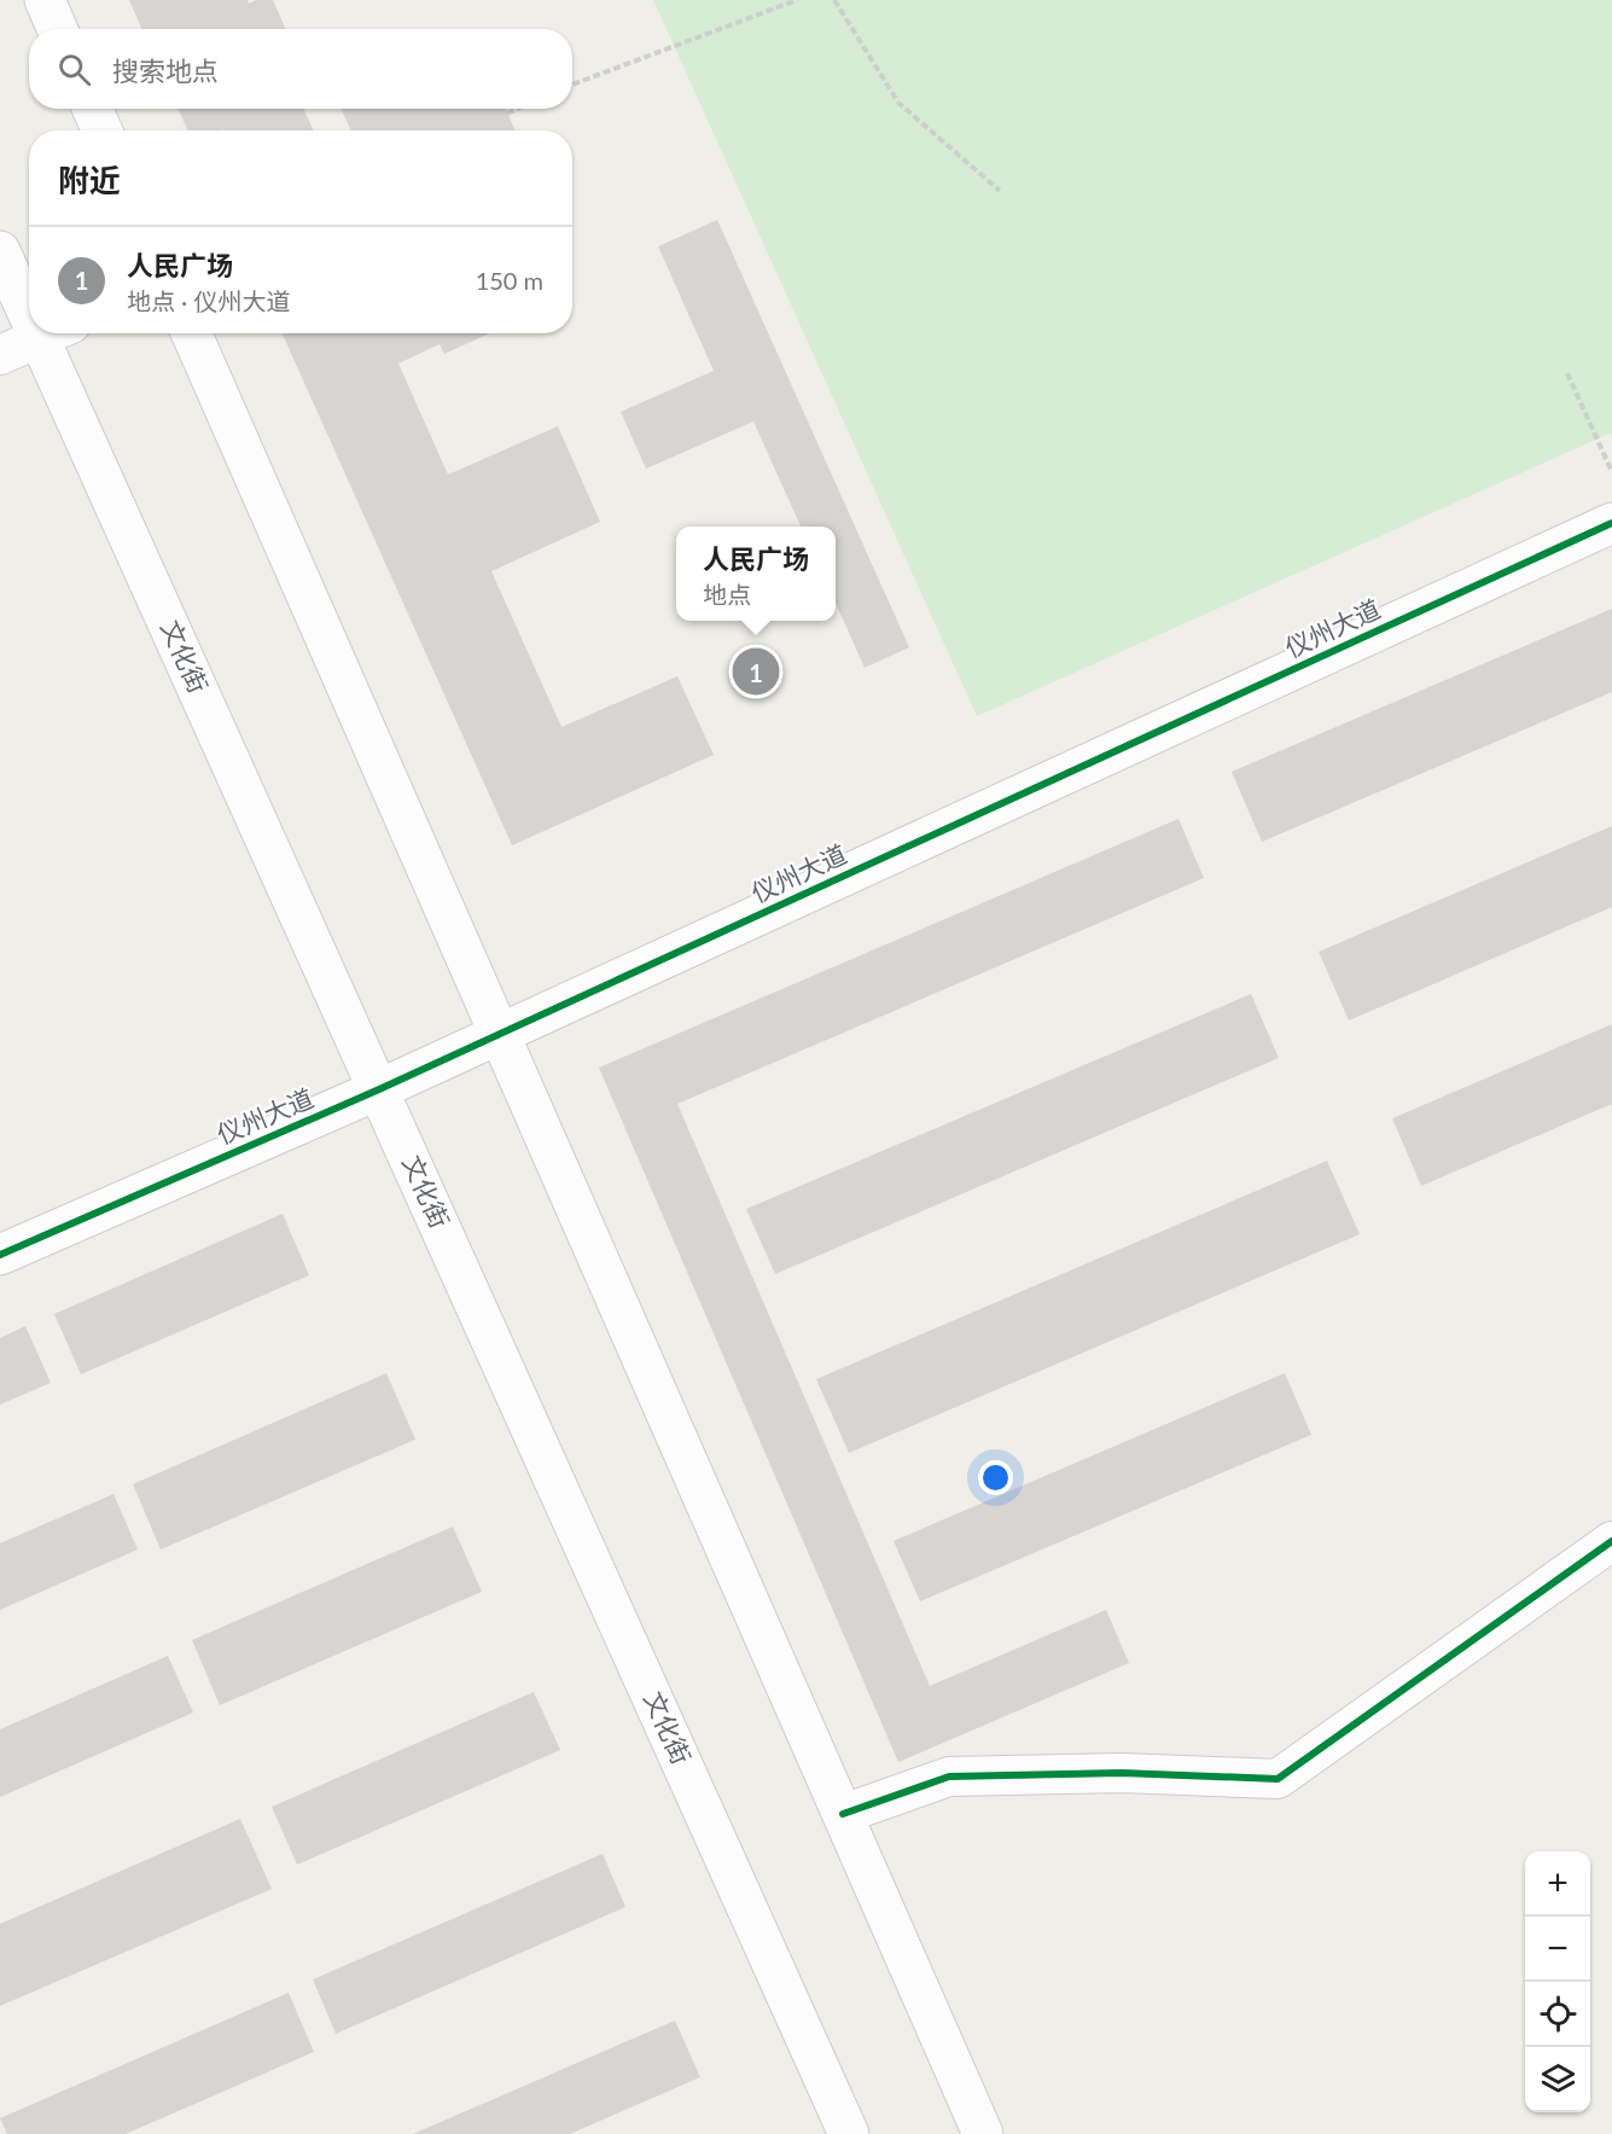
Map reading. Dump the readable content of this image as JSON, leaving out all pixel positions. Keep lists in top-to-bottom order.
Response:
{
  "streets": {
    "main road": ["仪州大道", "文化街"]
  },
  "crossings": [
    ["仪州大道", "文化街"]
  ],
  "page": {
    "search": "搜索地点",
    "heading": "附近",
    "list": [
      {
        "mark": "1",
        "name": "人民广场",
        "note": "地点 · 仪州大道",
        "value": "150 m"
      }
    ],
    "popup": ["人民广场", "地点"],
    "pins": "1",
    "map_buttons": ["+", "−"]
  }
}
